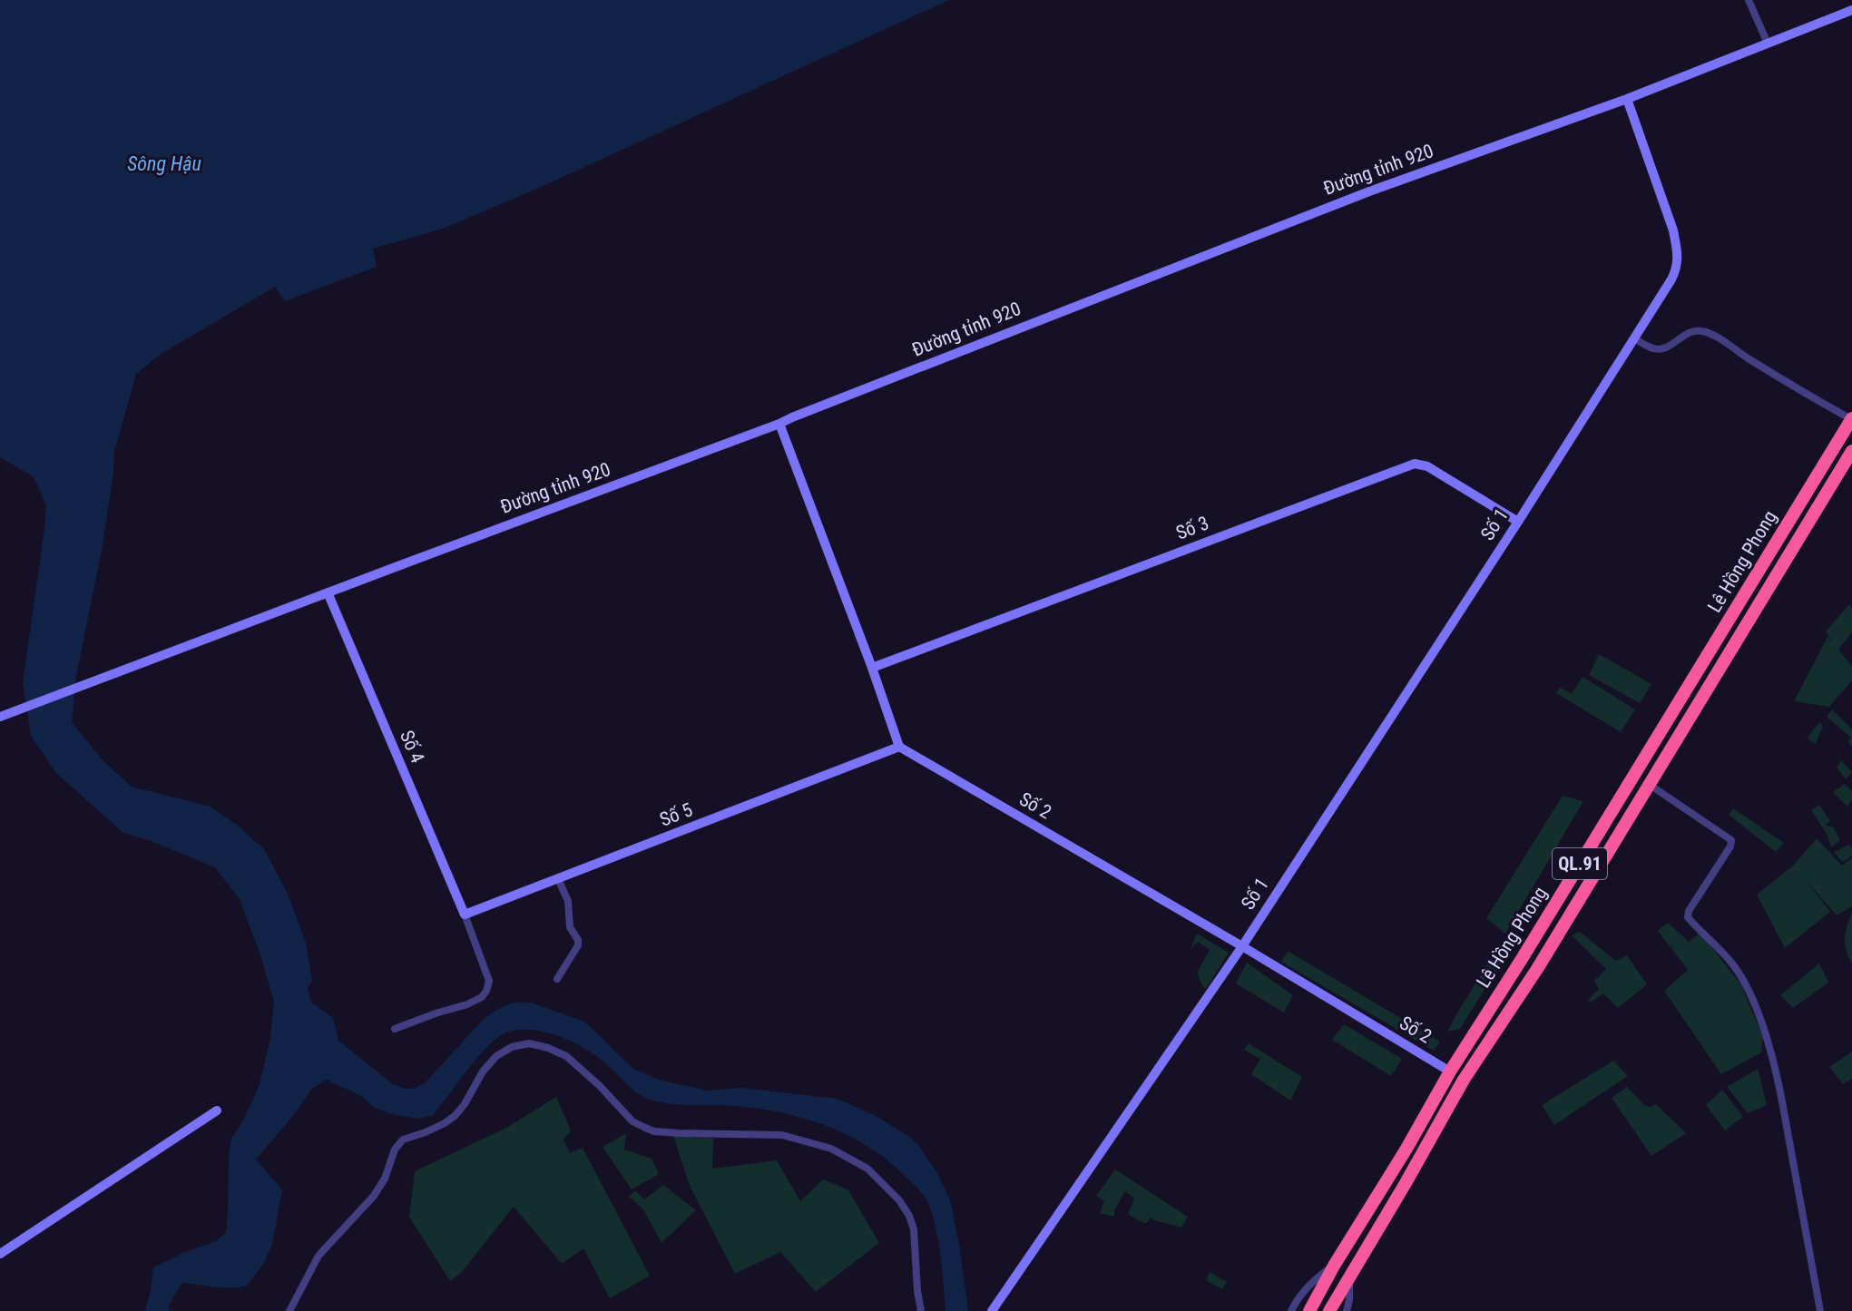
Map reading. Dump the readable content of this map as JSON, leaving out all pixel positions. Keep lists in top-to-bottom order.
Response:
{
  "streets": {
    "highway": ["Lê Hồng Phong", "QL.91"],
    "street": [
      "Đường tỉnh 920",
      "Số 1",
      "Số 3",
      "Số 4",
      "Số 2",
      "Số 5"
    ]
  },
  "crossings": [
    ["Đường tỉnh 920", "Số 1"],
    ["Đường tỉnh 920", "Số 4"],
    ["Số 1", "Số 3"],
    ["Số 1", "Số 2"],
    ["Lê Hồng Phong", "Số 2"],
    ["Số 4", "Số 5"],
    ["Số 2", "Số 5"]
  ],
  "water": ["Sông Hậu"]
}
